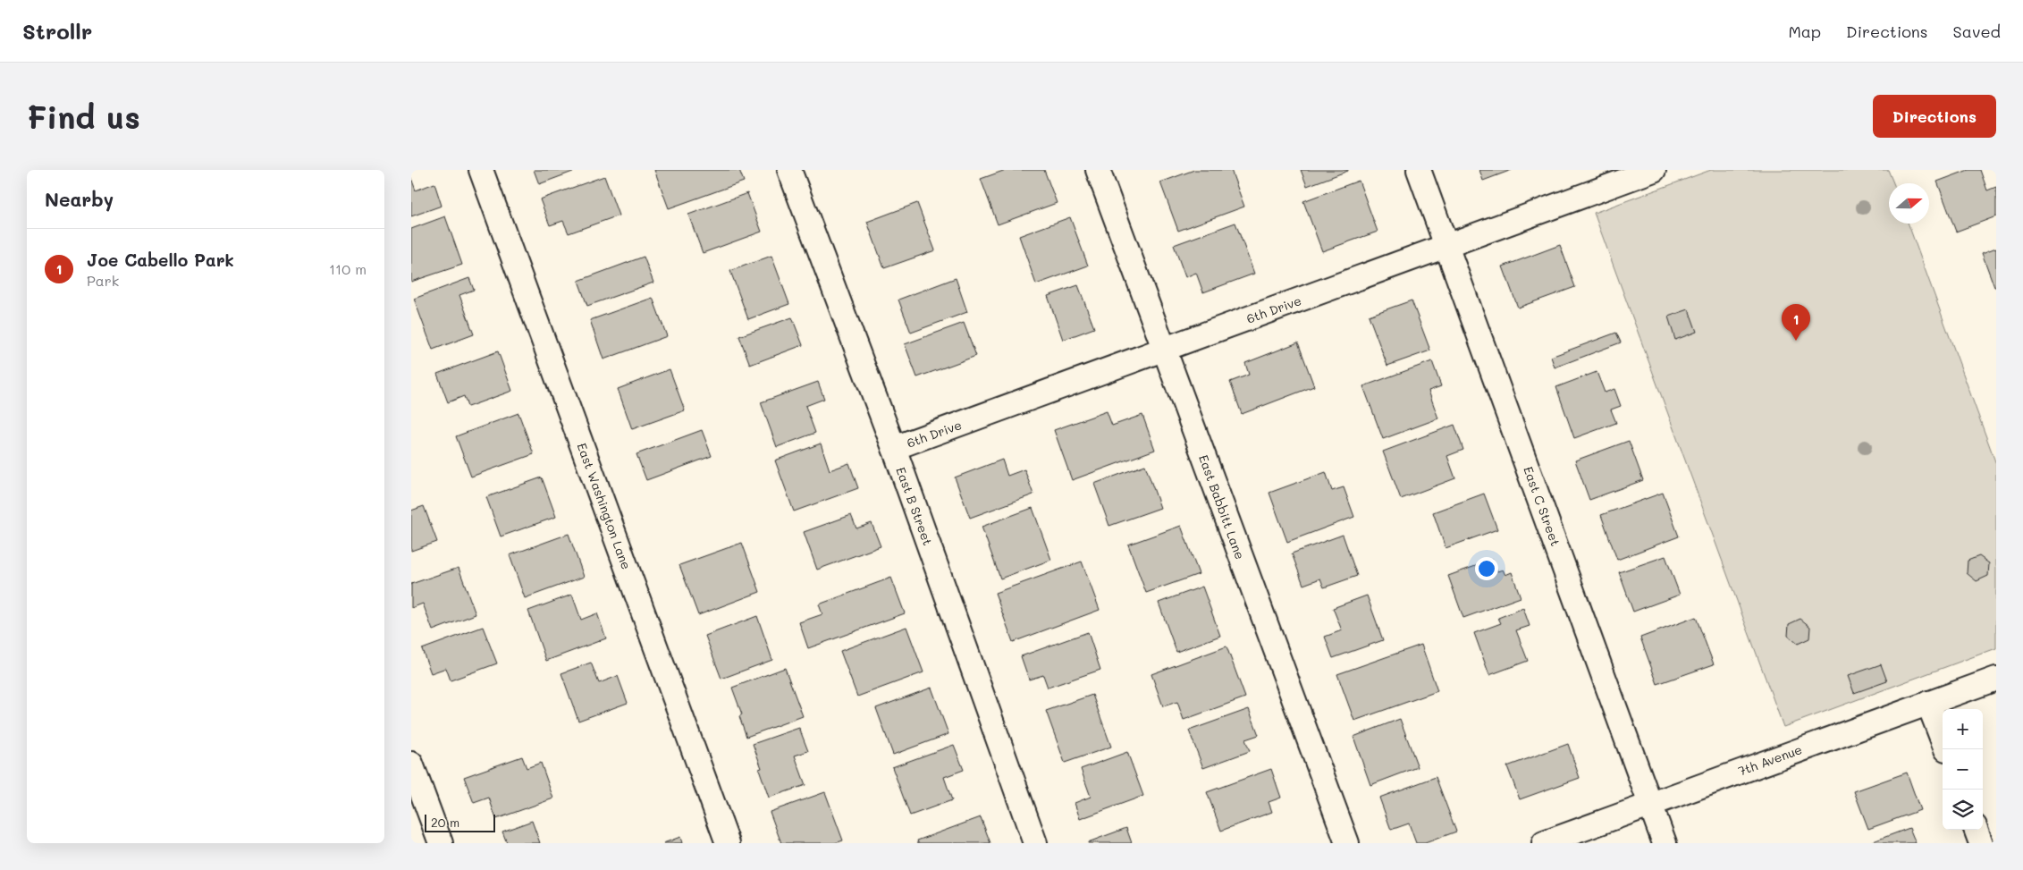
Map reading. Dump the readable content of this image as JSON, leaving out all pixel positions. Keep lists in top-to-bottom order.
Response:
{
  "streets": {
    "street": [
      "6th Drive",
      "East Washington Lane",
      "East B Street",
      "East C Street",
      "East Babbitt Lane",
      "7th Avenue"
    ]
  },
  "crossings": [
    ["6th Drive", "East B Street"],
    ["6th Drive", "East C Street"],
    ["6th Drive", "East Babbitt Lane"],
    ["East C Street", "7th Avenue"]
  ],
  "scale_bar": "20 m",
  "north": "right",
  "page": {
    "header": "Strollr",
    "nav": ["Map", "Directions", "Saved"],
    "buttons": "Directions",
    "title": "Find us",
    "heading": "Nearby",
    "list": [
      {
        "mark": "1",
        "name": "Joe Cabello Park",
        "note": "Park",
        "value": "110 m"
      }
    ],
    "pins": "1",
    "map_buttons": ["+", "−"],
    "scale": "20 m"
  }
}
